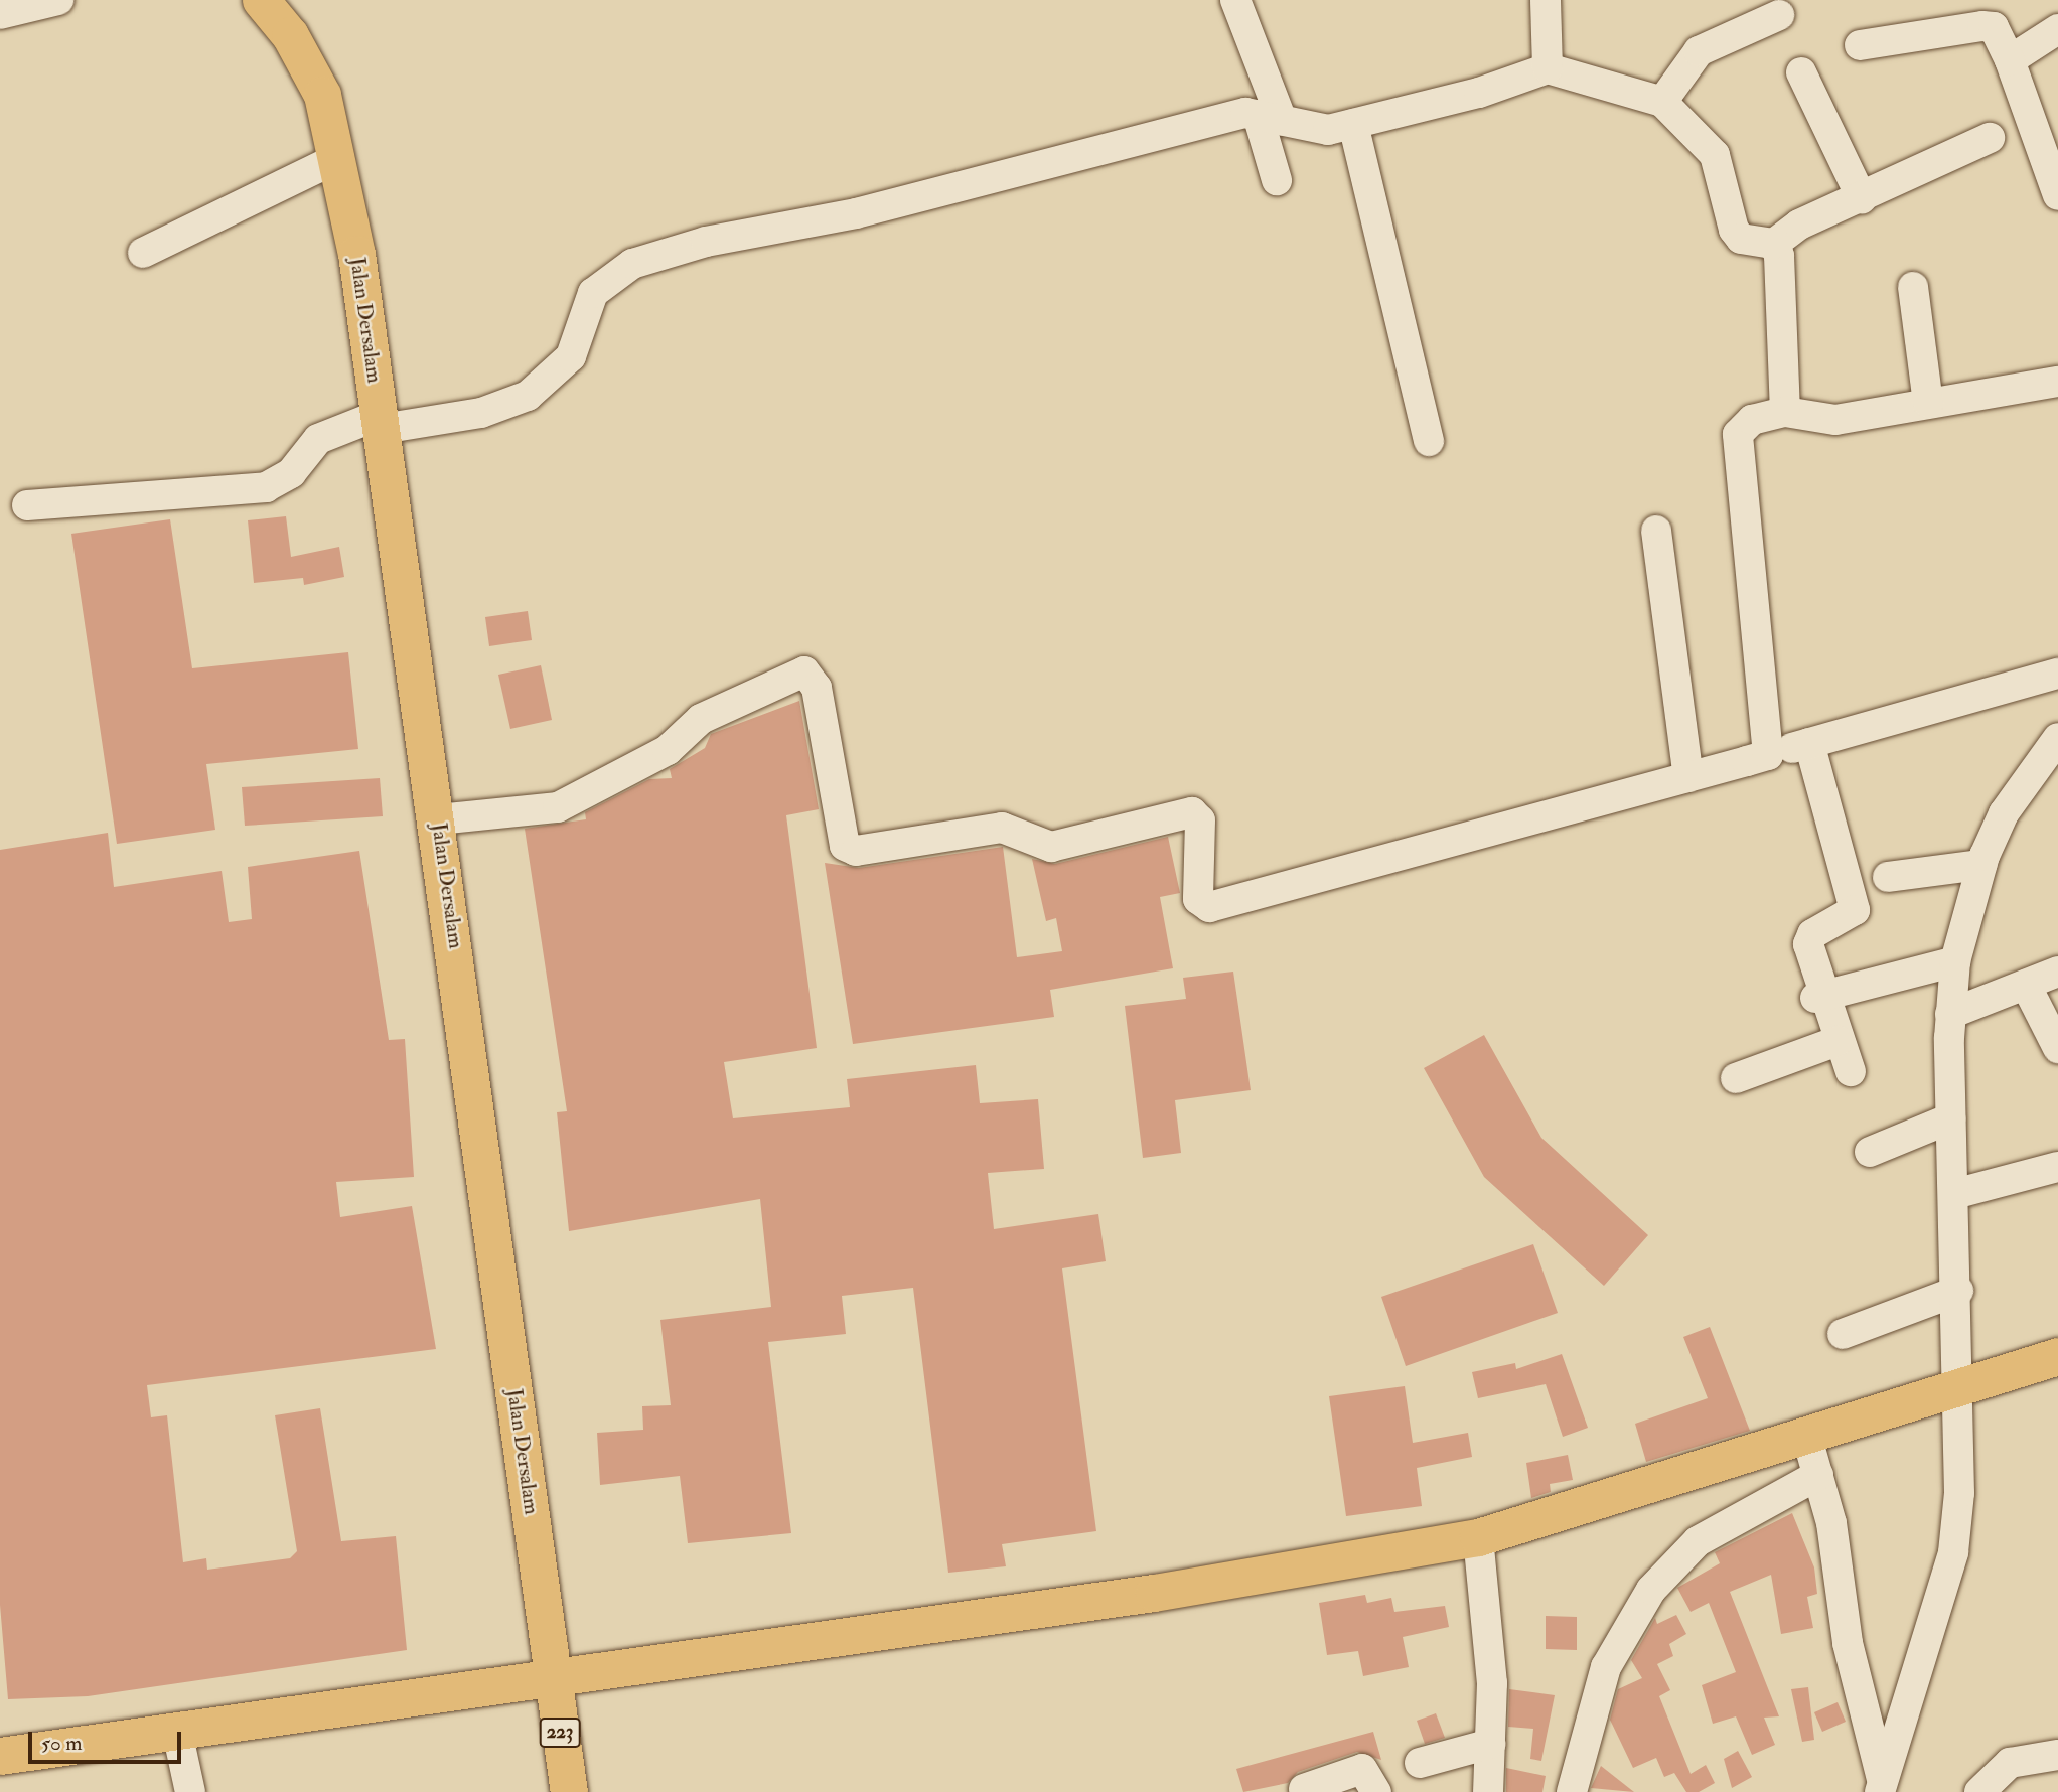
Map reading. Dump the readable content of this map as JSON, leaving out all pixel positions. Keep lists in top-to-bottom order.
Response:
{
  "streets": {
    "main road": ["Jalan Dersalam", "223"]
  },
  "scale_bar": "50 m"
}
